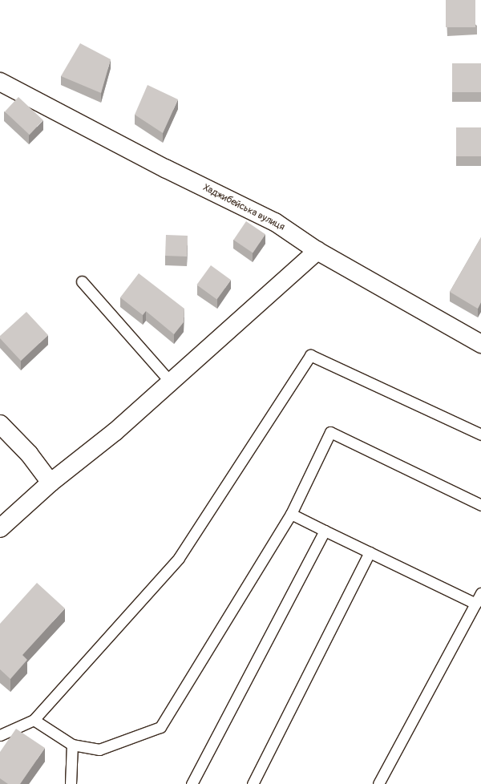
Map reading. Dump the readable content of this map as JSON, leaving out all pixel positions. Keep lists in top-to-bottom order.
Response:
{
  "streets": {
    "street": ["Хаджибейська вулиця"]
  }
}
